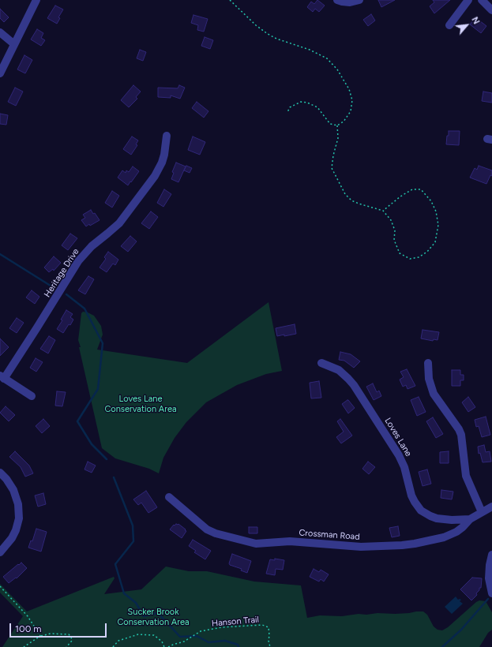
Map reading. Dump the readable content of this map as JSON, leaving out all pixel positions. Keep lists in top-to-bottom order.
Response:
{
  "streets": {
    "street": ["Heritage Drive", "Loves Lane", "Crossman Road"],
    "path": ["Hanson Trail"]
  },
  "crossings": [
    ["Loves Lane", "Crossman Road"]
  ],
  "parks": ["Loves Lane Conservation Area", "Sucker Brook Conservation Area"],
  "scale_bar": "100 m",
  "north": "top right"
}
